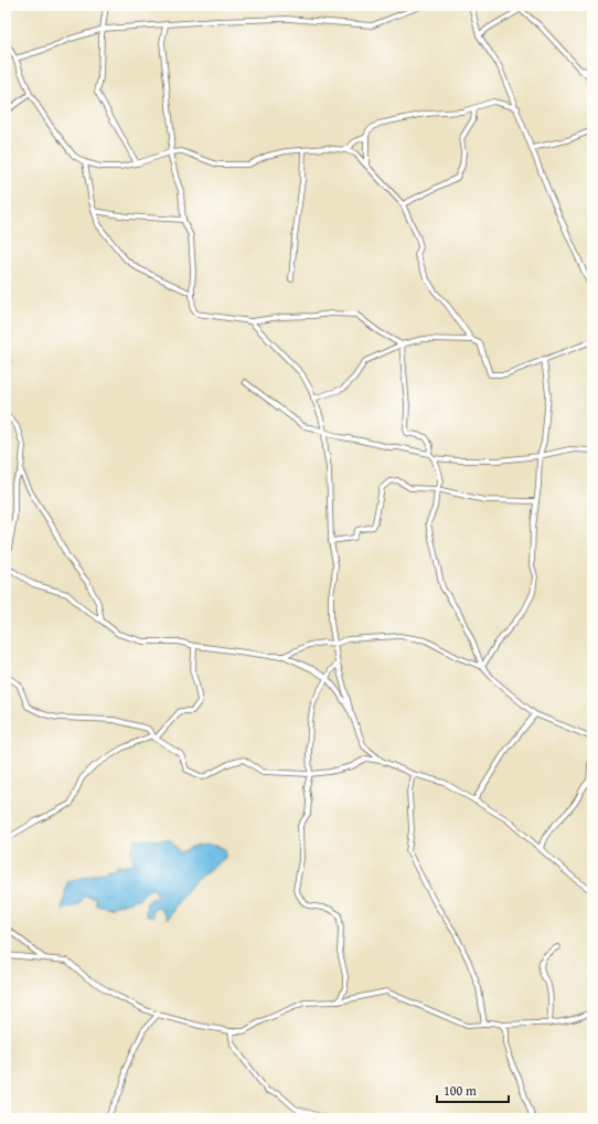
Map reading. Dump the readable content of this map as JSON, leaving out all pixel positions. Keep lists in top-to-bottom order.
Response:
{
  "scale_bar": "100 m"
}
